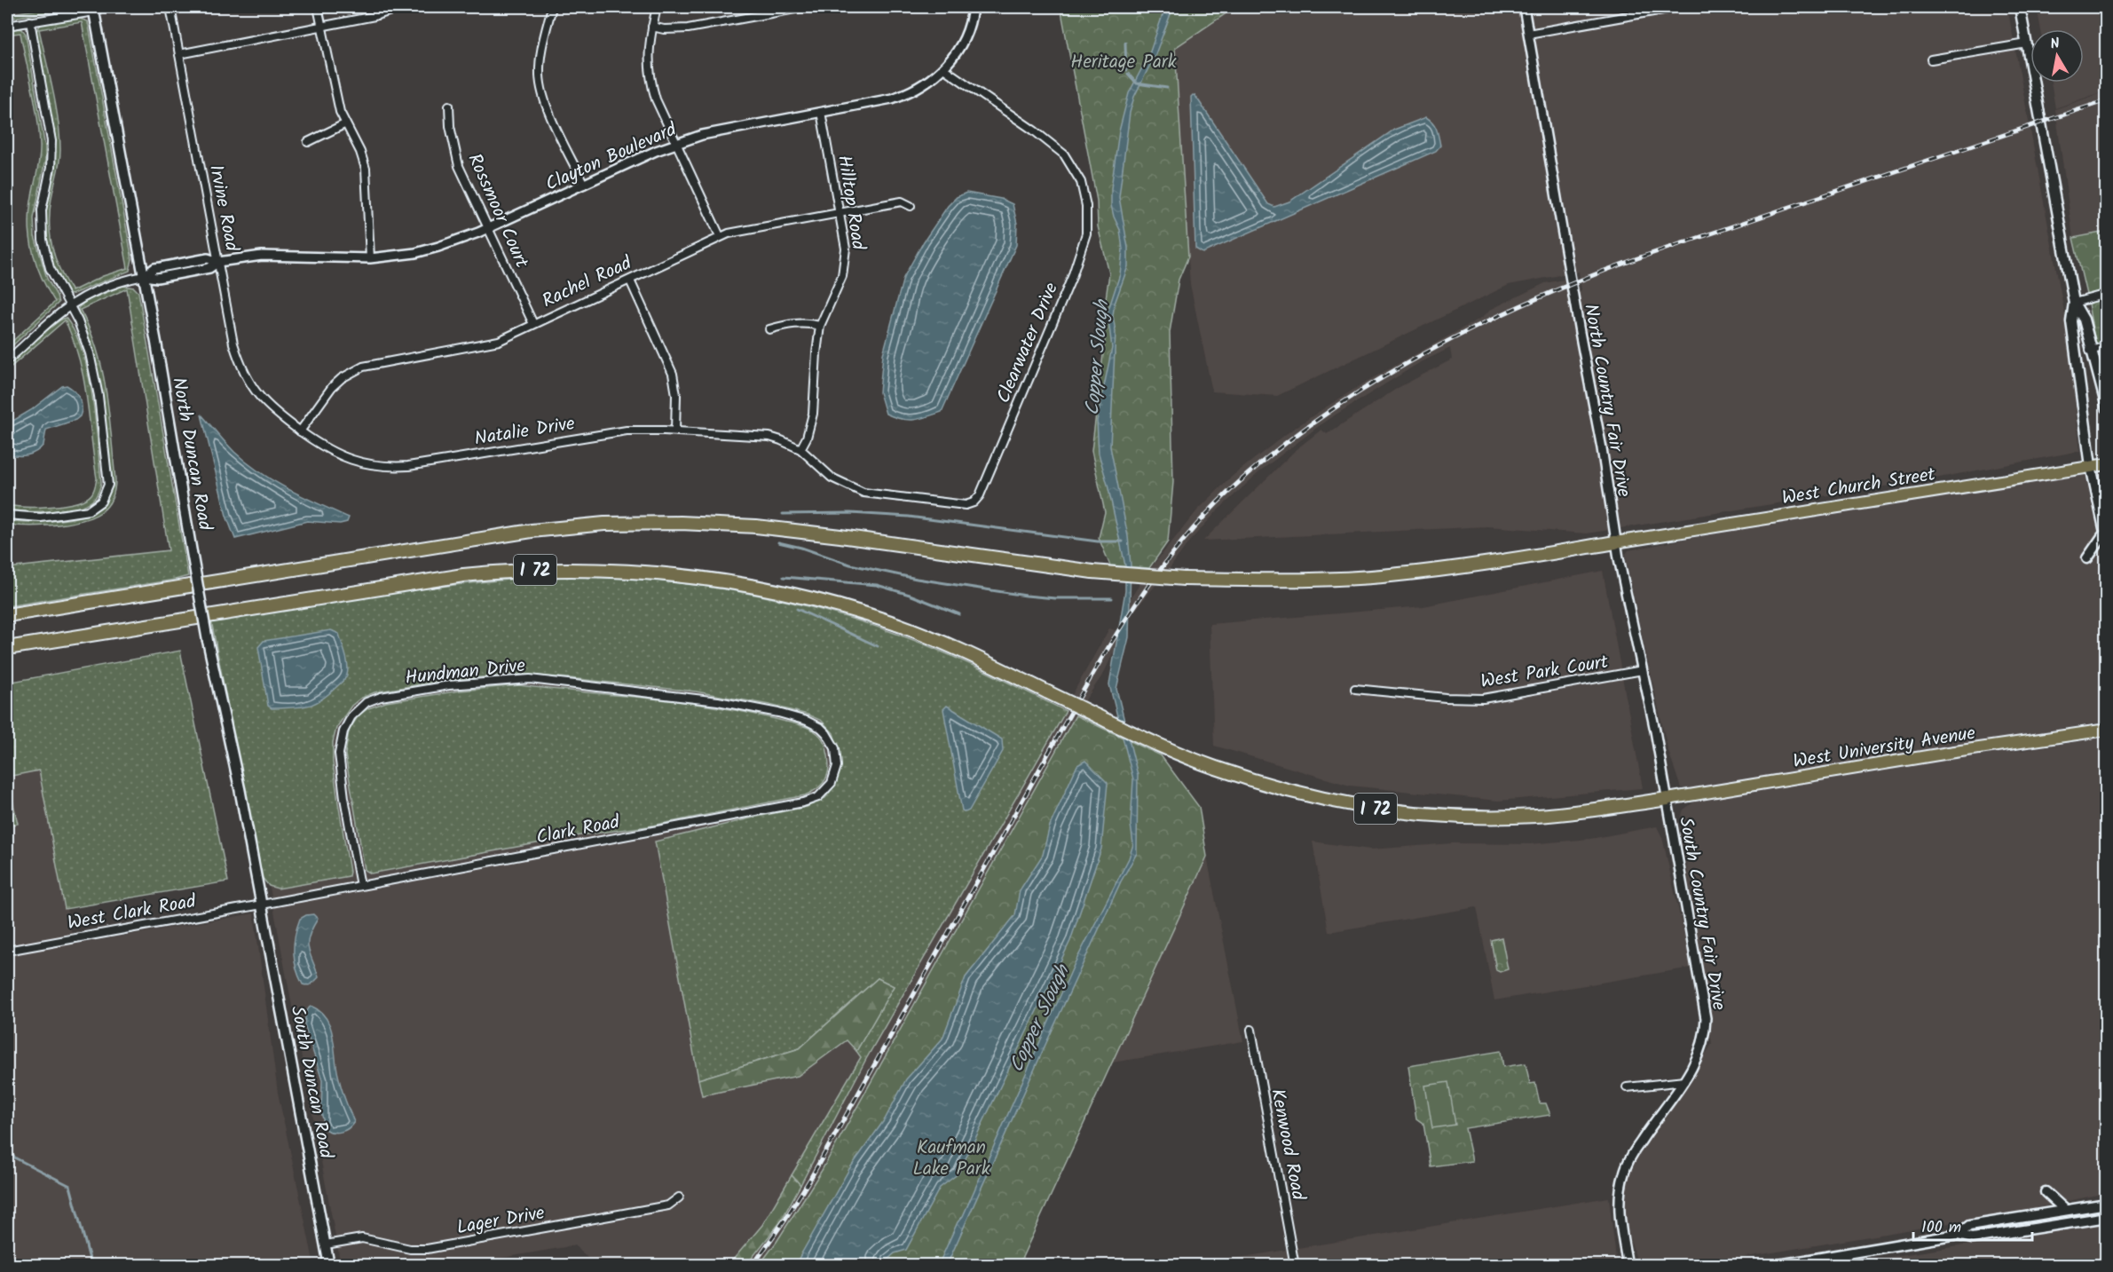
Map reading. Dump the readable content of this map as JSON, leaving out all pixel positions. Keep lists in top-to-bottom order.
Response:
{
  "streets": {
    "highway": ["I 72"],
    "main road": [
      "North Duncan Road",
      "West Church Street",
      "West University Avenue",
      "South Duncan Road"
    ],
    "street": [
      "Clayton Boulevard",
      "Hilltop Road",
      "Irvine Road",
      "Rossmoor Court",
      "Rachel Road",
      "Clearwater Drive",
      "North Country Fair Drive",
      "Natalie Drive",
      "Hundman Drive",
      "West Park Court",
      "Clark Road",
      "West Clark Road",
      "South Country Fair Drive",
      "Kenwood Road",
      "Lager Drive"
    ]
  },
  "crossings": [
    ["Clayton Boulevard", "Hilltop Road"],
    ["Clayton Boulevard", "Irvine Road"],
    ["Clayton Boulevard", "Rossmoor Court"],
    ["Clayton Boulevard", "Clearwater Drive"],
    ["Clayton Boulevard", "North Duncan Road"],
    ["Hilltop Road", "Rachel Road"],
    ["Hilltop Road", "Clearwater Drive"],
    ["Hilltop Road", "Natalie Drive"],
    ["Irvine Road", "Natalie Drive"],
    ["Rossmoor Court", "Rachel Road"],
    ["Rachel Road", "Natalie Drive"],
    ["Clearwater Drive", "Natalie Drive"],
    ["North Country Fair Drive", "West Church Street"],
    ["North Country Fair Drive", "I 72"],
    ["North Country Fair Drive", "West Park Court"],
    ["North Country Fair Drive", "West University Avenue"],
    ["North Country Fair Drive", "South Country Fair Drive"],
    ["North Duncan Road", "Clark Road"],
    ["North Duncan Road", "West Clark Road"],
    ["North Duncan Road", "South Duncan Road"],
    ["I 72", "West University Avenue"],
    ["I 72", "South Country Fair Drive"],
    ["Hundman Drive", "Clark Road"],
    ["West University Avenue", "South Country Fair Drive"],
    ["Clark Road", "West Clark Road"],
    ["Clark Road", "South Duncan Road"],
    ["West Clark Road", "South Duncan Road"],
    ["South Duncan Road", "Lager Drive"]
  ],
  "water": ["Copper Slough"],
  "parks": ["Heritage Park", "Kaufman Lake Park"],
  "scale_bar": "100 m",
  "north": "top"
}
